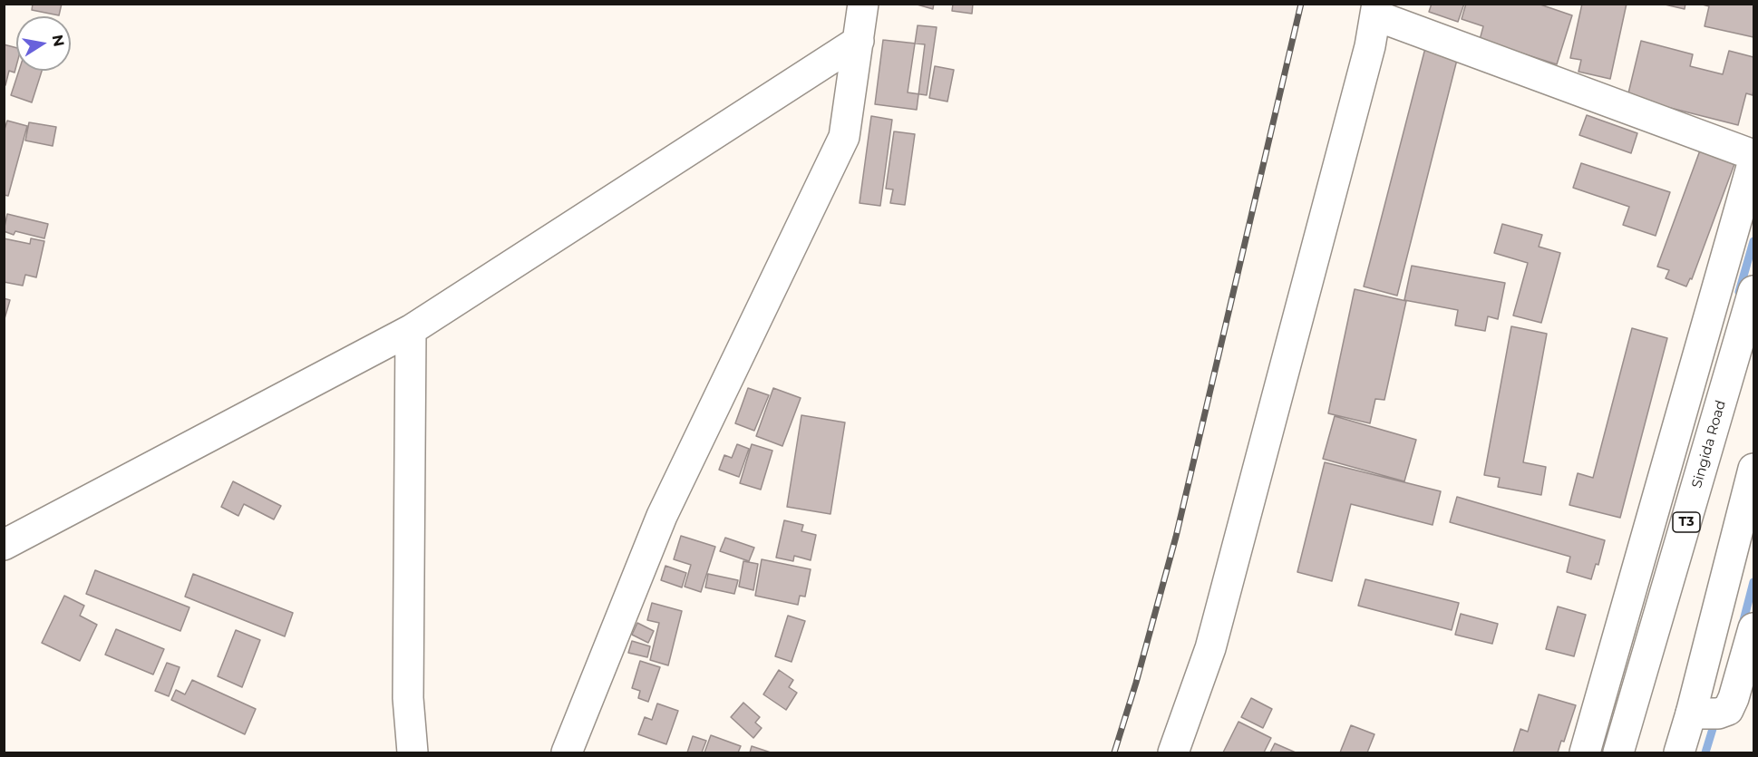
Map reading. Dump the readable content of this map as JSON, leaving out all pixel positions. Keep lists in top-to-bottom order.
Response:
{
  "streets": {
    "main road": ["Singida Road", "T3"]
  },
  "north": "right"
}
